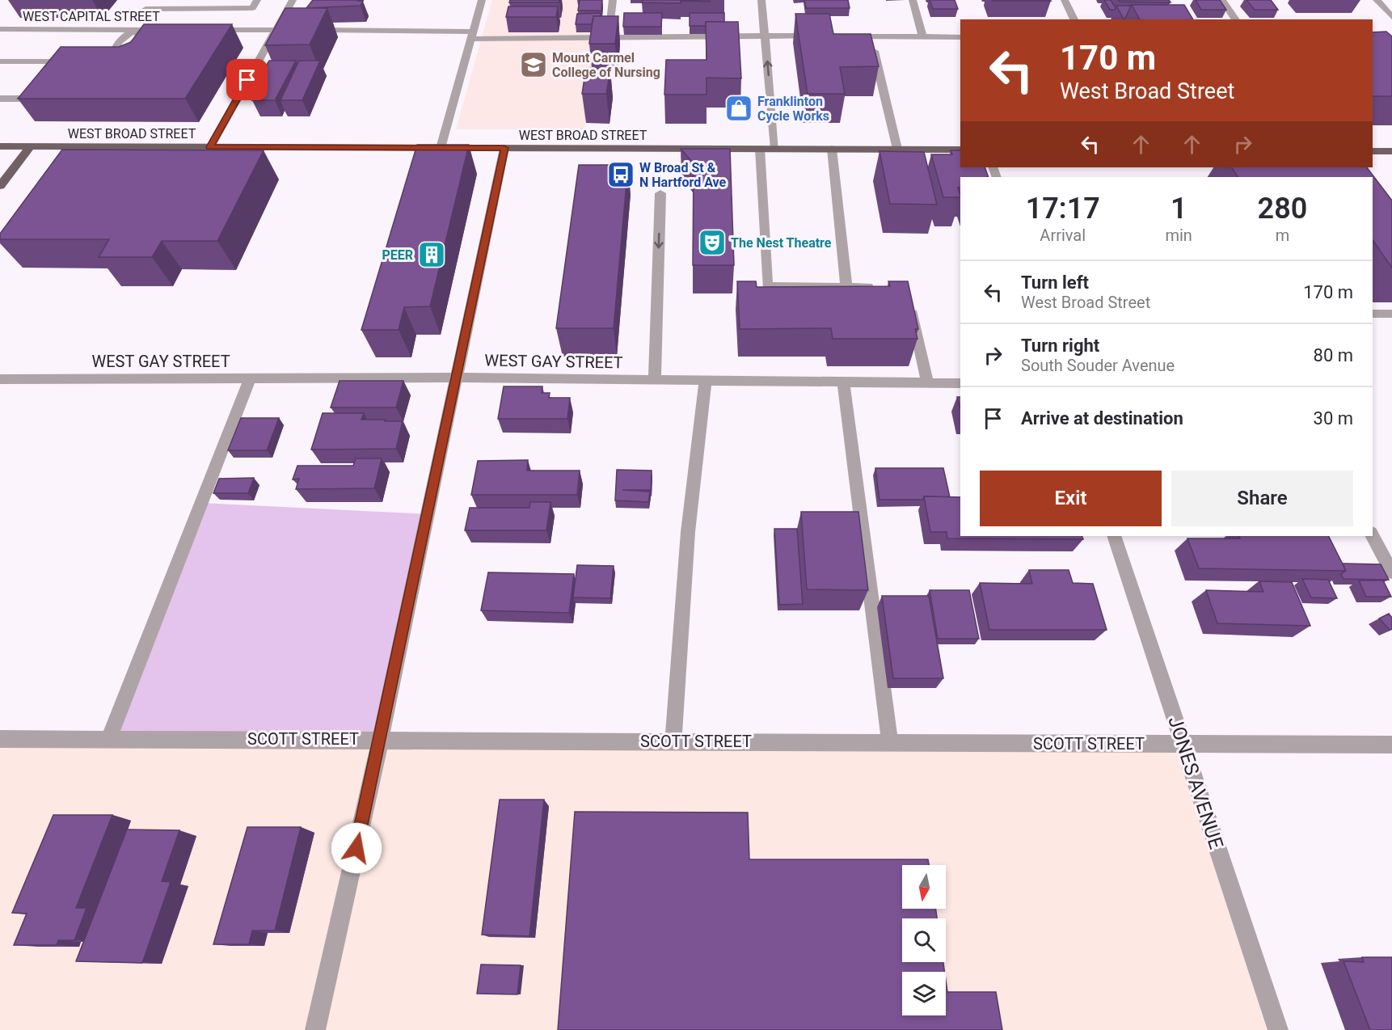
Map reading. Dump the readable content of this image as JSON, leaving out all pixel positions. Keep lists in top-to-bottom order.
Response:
{
  "streets": {
    "main road": ["WEST BROAD STREET"],
    "street": [
      "WEST CAPITAL STREET",
      "WEST GAY STREET",
      "SCOTT STREET",
      "JONES AVENUE"
    ]
  },
  "crossings": [
    ["SCOTT STREET", "JONES AVENUE"]
  ],
  "places": {
    "school or university": ["Mount Carmel College of Nursing"],
    "shop": ["Franklinton Cycle Works"],
    "bus stop": ["W Broad St & N Hartford Ave"],
    "theatre": ["The Nest Theatre"],
    "building": ["PEER"]
  },
  "north": "bottom",
  "page": {
    "turn": ["170 m", "West Broad Street"],
    "eta": [
      "17:17",
      "Arrival",
      "1",
      "min",
      "280",
      "m"
    ],
    "list": [
      {
        "name": "Turn left",
        "note": "West Broad Street",
        "value": "170 m"
      },
      {
        "name": "Turn right",
        "note": "South Souder Avenue",
        "value": "80 m"
      },
      {
        "name": "Arrive at destination",
        "value": "30 m"
      }
    ],
    "buttons": ["Exit", "Share"]
  }
}
